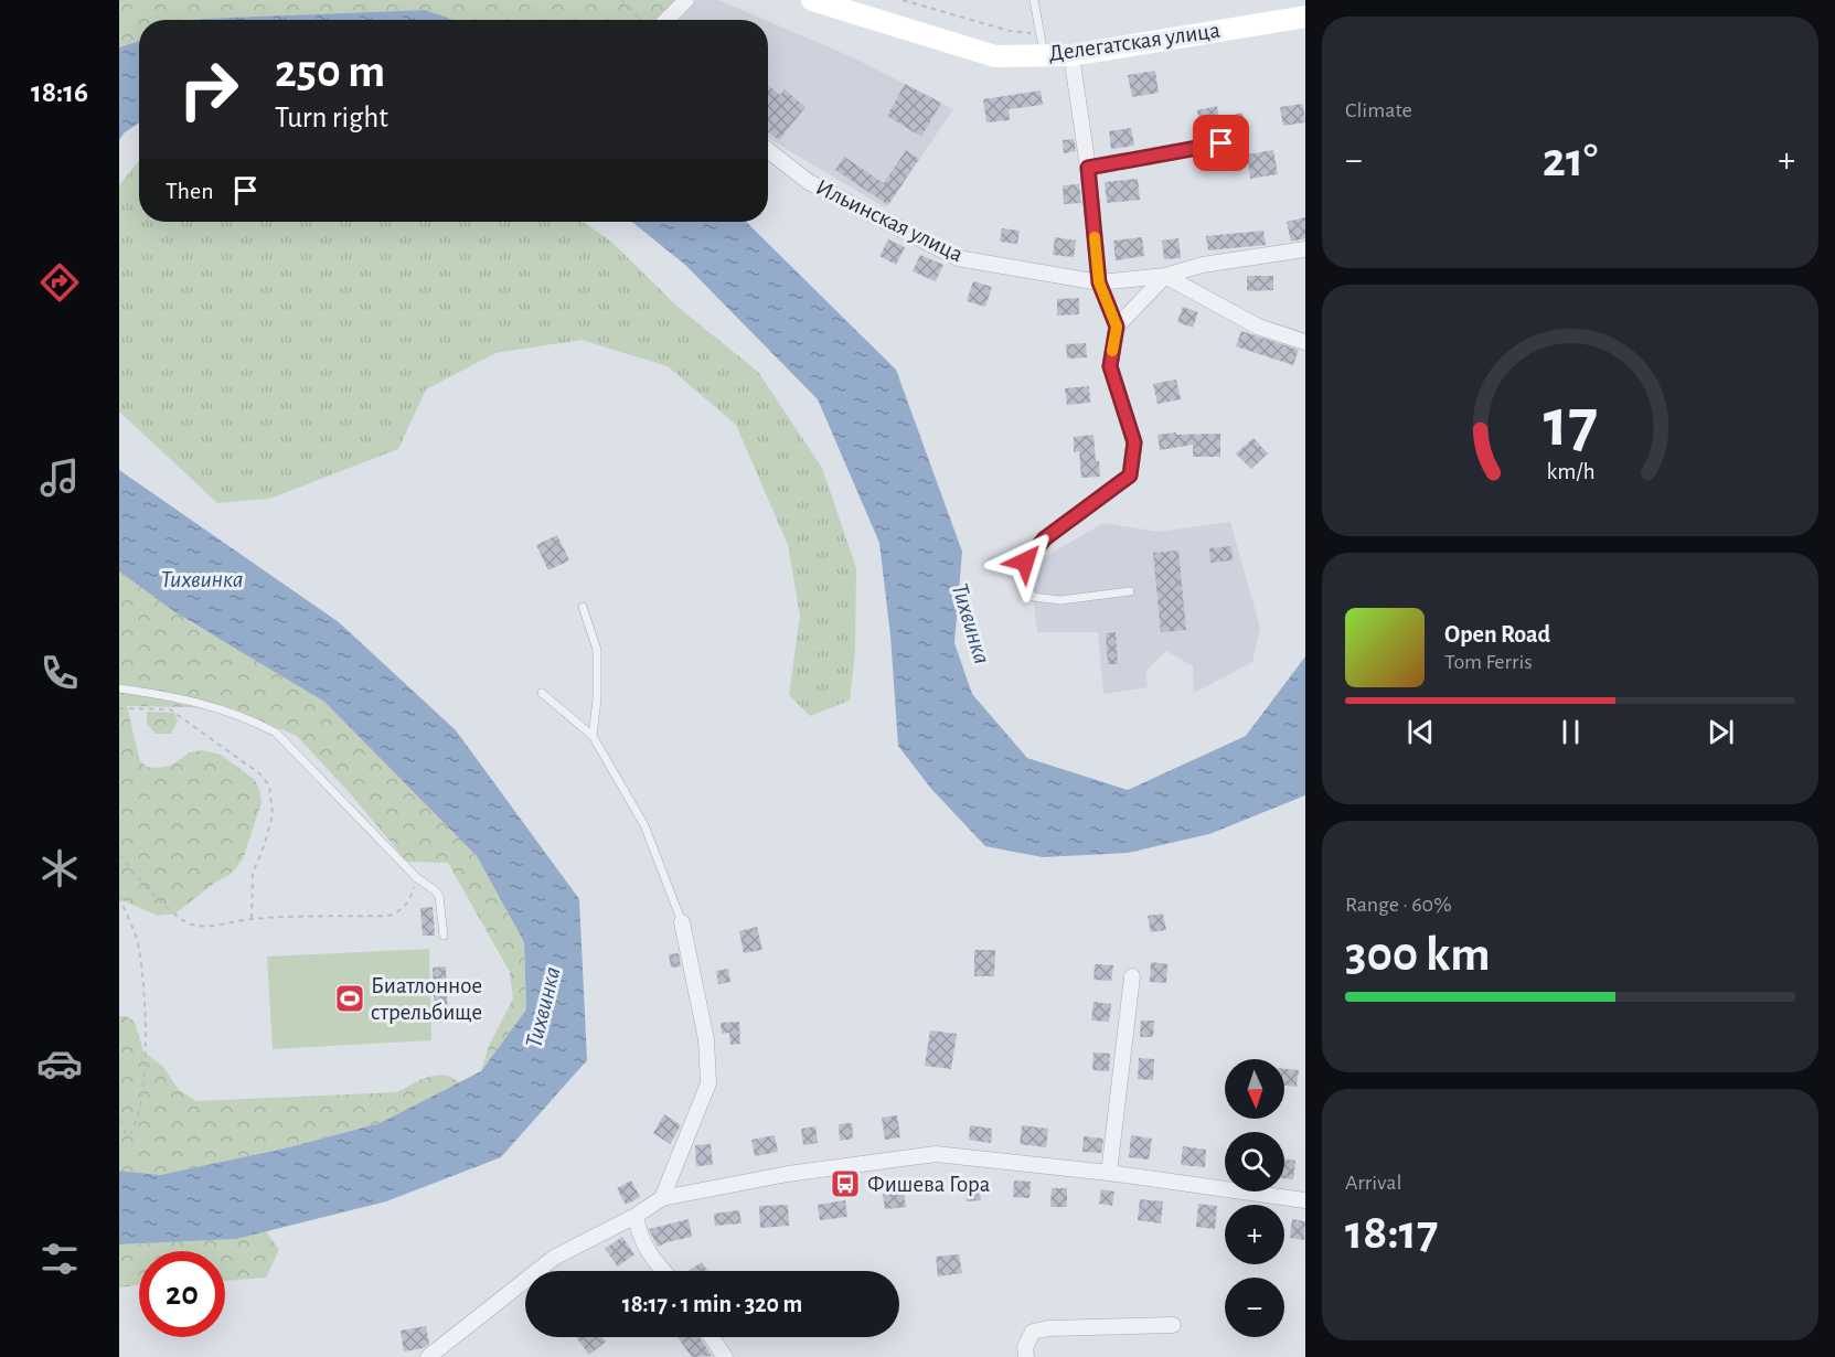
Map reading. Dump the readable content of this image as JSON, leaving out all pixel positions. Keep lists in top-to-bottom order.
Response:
{
  "streets": {
    "street": ["Делегатская улица", "Ильинская улица"]
  },
  "water": ["Тихвинка"],
  "places": {
    "sports": ["Биатлонное стрельбище"],
    "bus stop": ["Фишева Гора"]
  },
  "north": "bottom",
  "page": {
    "tabs": "18:16",
    "tile": [
      "Climate",
      ["Range · 60%", "300 km"],
      ["Arrival", "18:17"]
    ],
    "turn": ["250 m", "Turn right"],
    "heat": ["−", "21°", "+"],
    "then": "Then",
    "song": ["Open Road", "Tom Ferris"],
    "map_buttons": ["+", "−"],
    "limit": "20",
    "trip": "18:17 · 1 min · 320 m",
    "gauge": ["17", "km/h"]
  }
}
